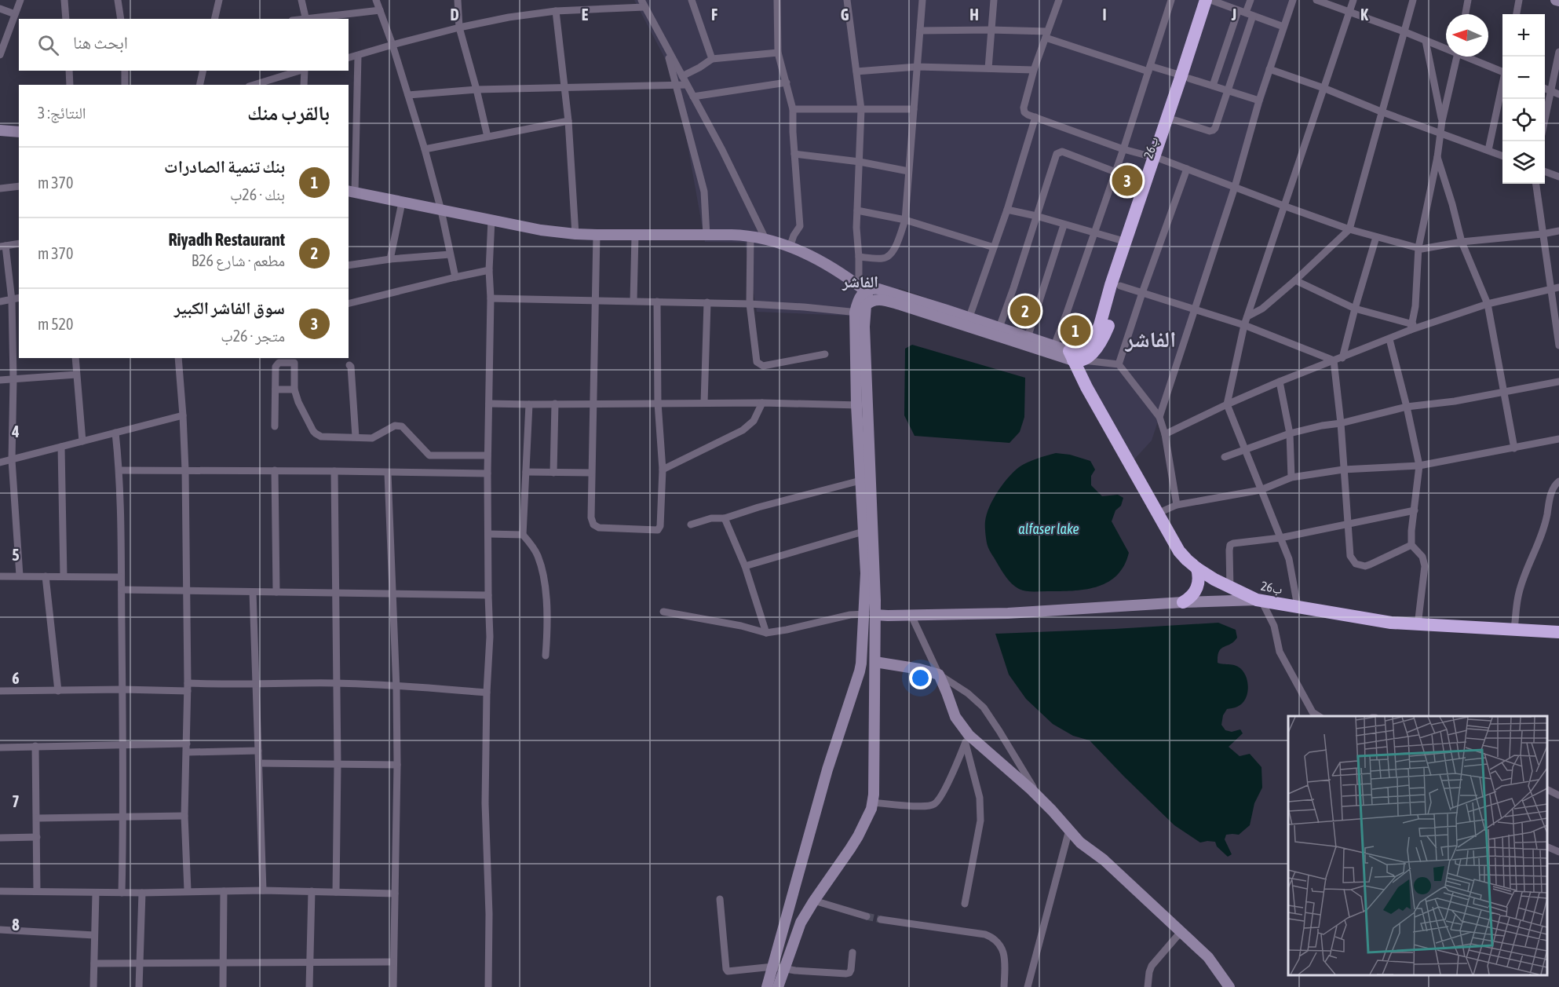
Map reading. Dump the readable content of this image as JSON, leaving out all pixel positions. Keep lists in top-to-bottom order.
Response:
{
  "streets": {
    "highway": ["26ب"]
  },
  "districts": ["الفاشر", "الفاشر"],
  "water": ["alfaser lake"],
  "north": "left",
  "page": {
    "map_buttons": ["+", "−"],
    "search": "ابحث هنا",
    "heading": ["بالقرب منك", "النتائج: 3"],
    "list": [
      {
        "mark": "1",
        "name": "بنك تنمية الصادرات",
        "note": "بنك · 26ب",
        "value": "370 m"
      },
      {
        "mark": "2",
        "name": "Riyadh Restaurant",
        "note": "مطعم · شارع B26",
        "value": "370 m"
      },
      {
        "mark": "3",
        "name": "سوق الفاشر الكبير",
        "note": "متجر · 26ب",
        "value": "520 m"
      }
    ],
    "pins": ["3", "2", "1"]
  },
  "grid": {
    "columns": [
      "D",
      "E",
      "F",
      "G",
      "H",
      "I",
      "J",
      "K"
    ],
    "rows": [
      "4",
      "5",
      "6",
      "7",
      "8"
    ]
  }
}
